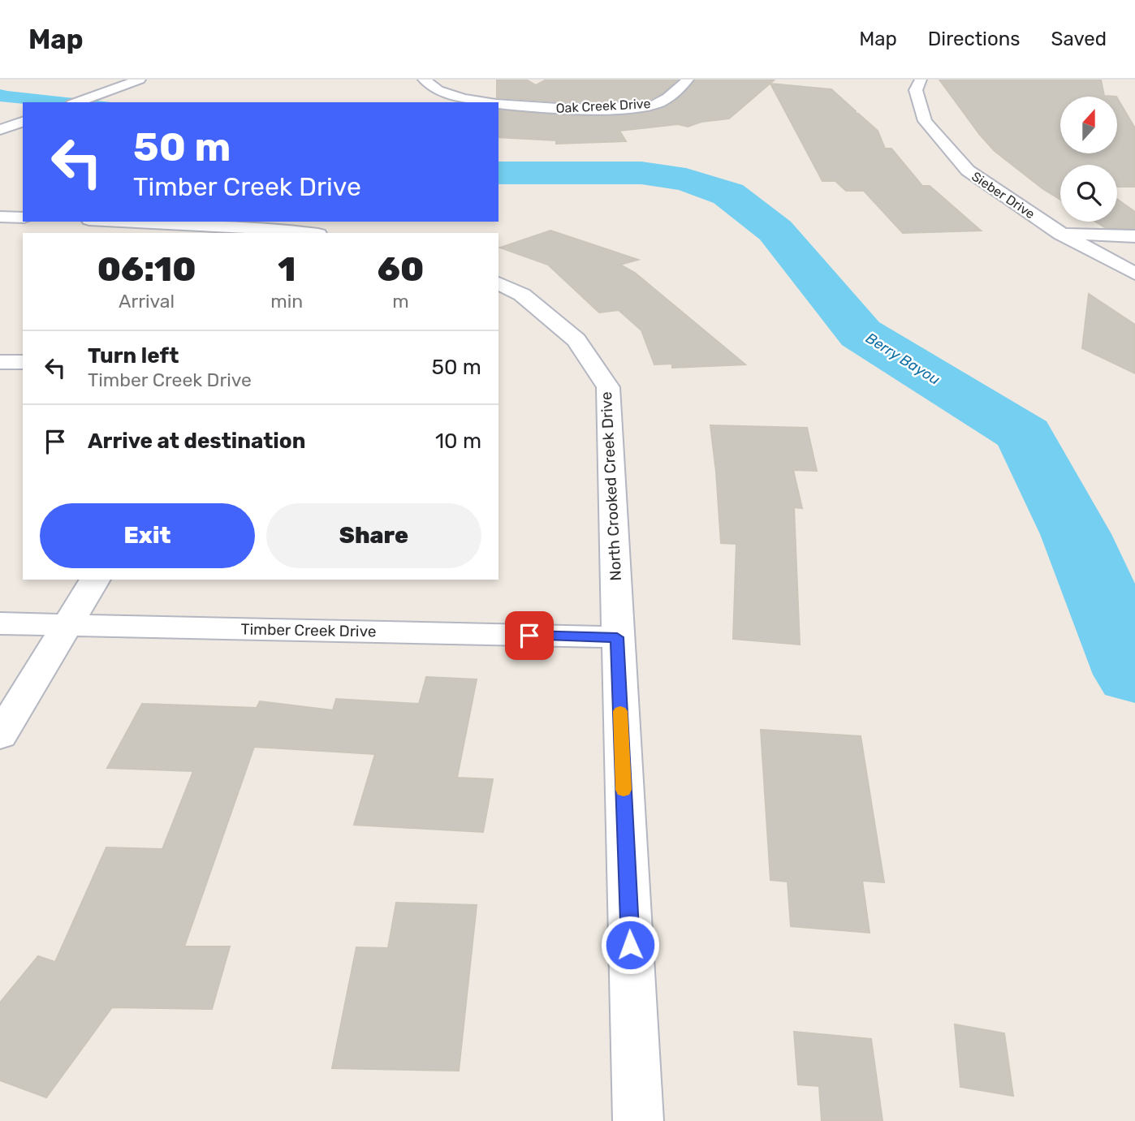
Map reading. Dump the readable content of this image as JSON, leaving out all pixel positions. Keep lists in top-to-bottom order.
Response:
{
  "streets": {
    "street": [
      "Oak Creek Drive",
      "Sieber Drive",
      "North Crooked Creek Drive",
      "Timber Creek Drive"
    ]
  },
  "crossings": [
    ["North Crooked Creek Drive", "Timber Creek Drive"]
  ],
  "water": ["Berry Bayou"],
  "north": "top",
  "page": {
    "header": "Map",
    "nav": ["Map", "Directions", "Saved"],
    "turn": ["50 m", "Timber Creek Drive"],
    "eta": [
      "06:10",
      "Arrival",
      "1",
      "min",
      "60",
      "m"
    ],
    "list": [
      {
        "name": "Turn left",
        "note": "Timber Creek Drive",
        "value": "50 m"
      },
      {
        "name": "Arrive at destination",
        "value": "10 m"
      }
    ],
    "buttons": ["Exit", "Share"]
  }
}
